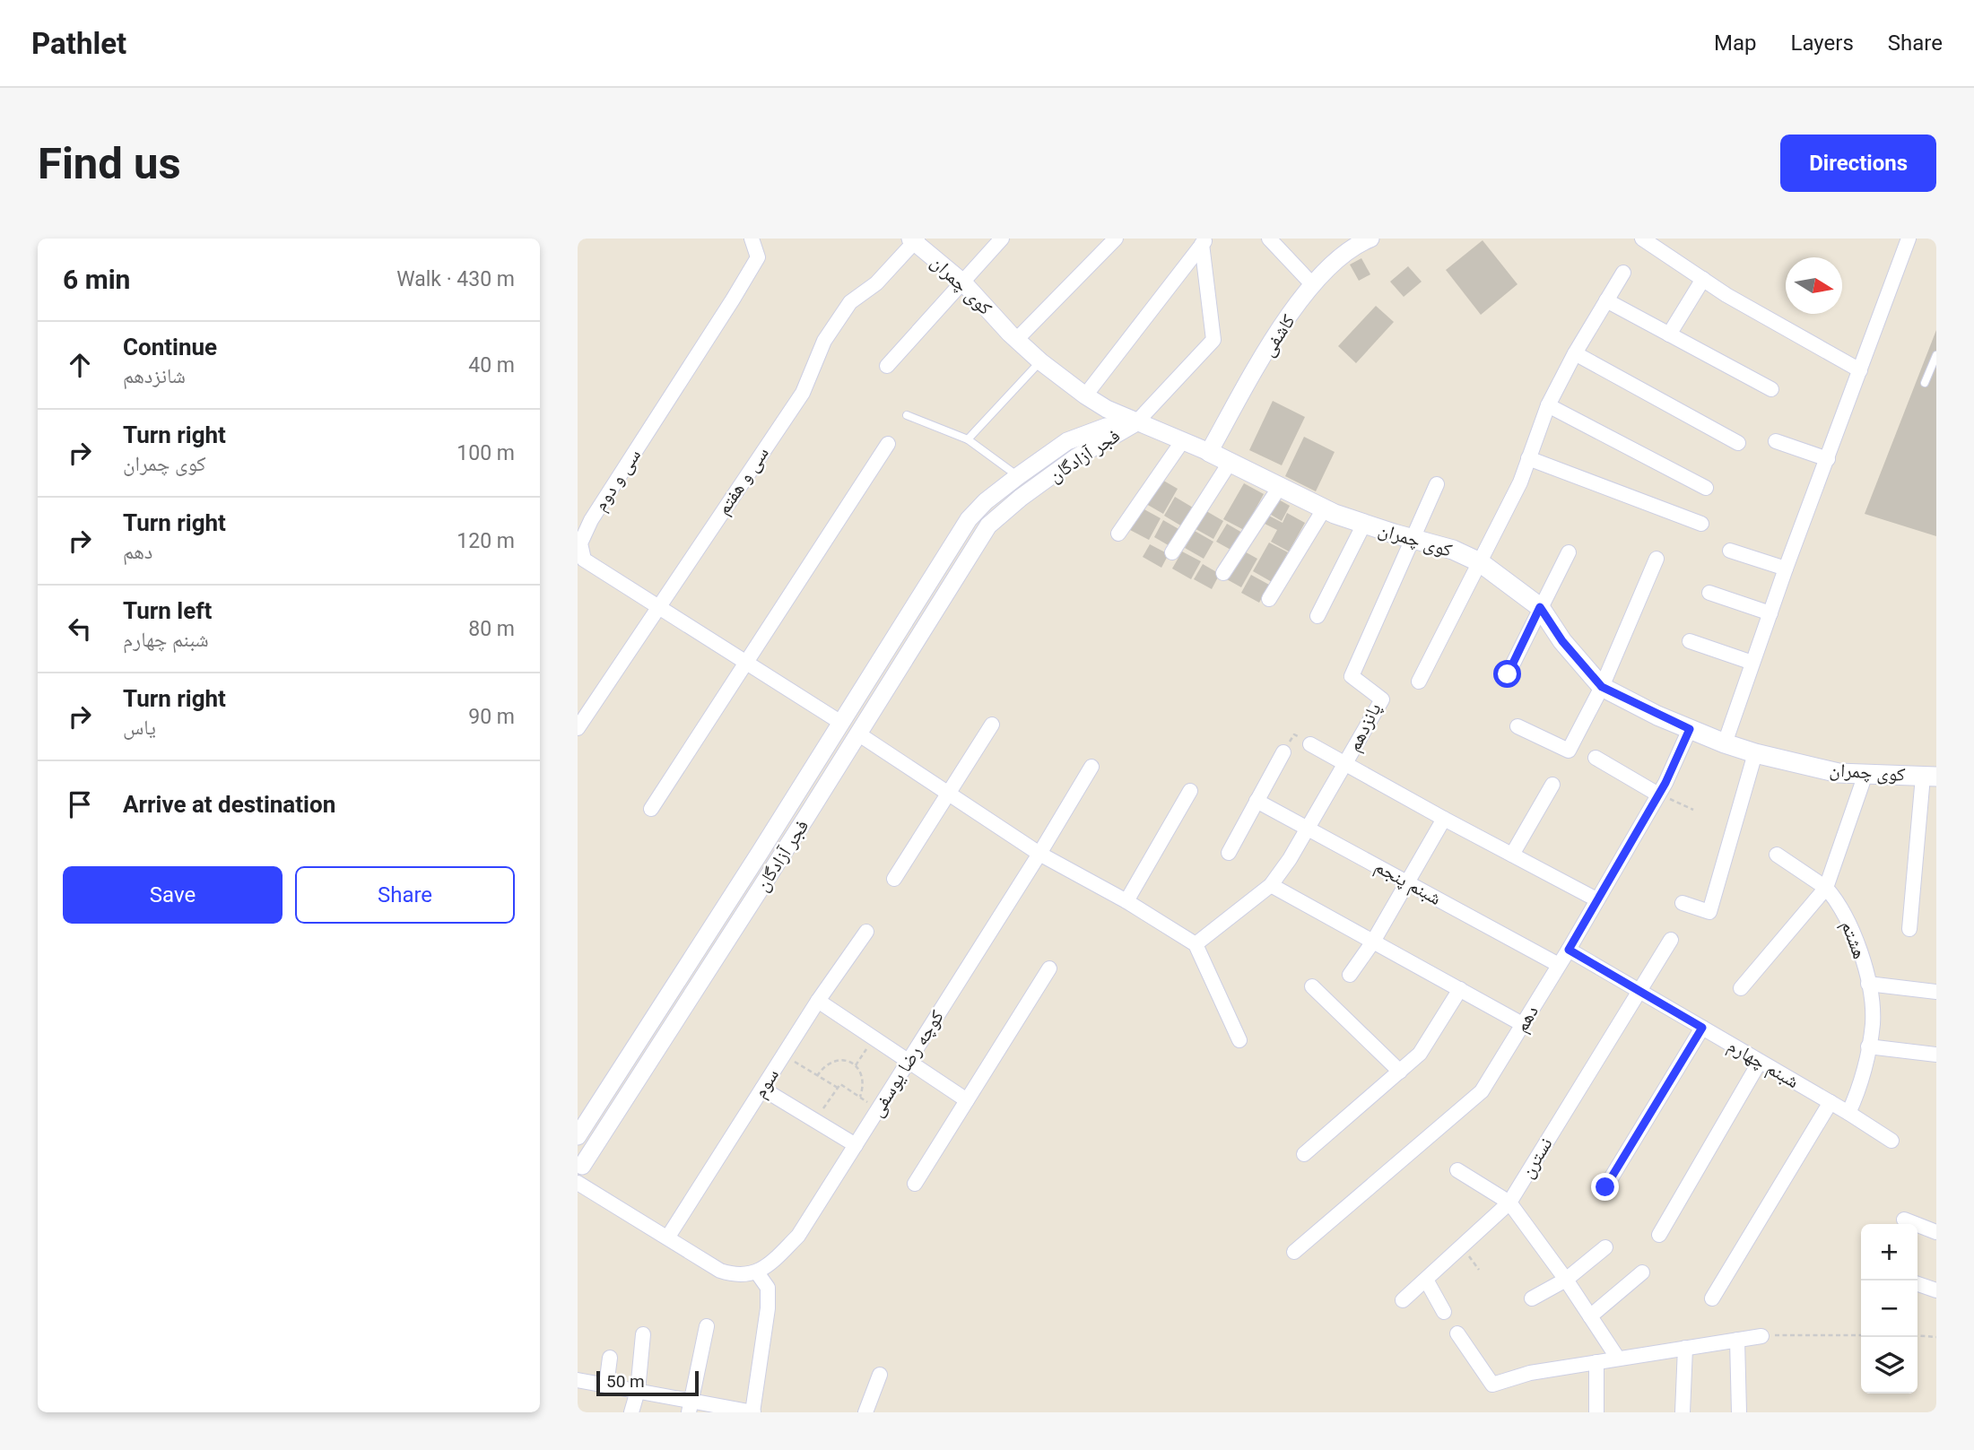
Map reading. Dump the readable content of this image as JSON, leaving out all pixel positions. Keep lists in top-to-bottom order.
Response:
{
  "streets": {
    "main road": ["کوی چمران"],
    "street": [
      "کاشفی",
      "فجر آزادگان",
      "سی و دوم",
      "سی و هفتم",
      "پانزدهم",
      "شبنم پنجم",
      "هشتم",
      "دهم",
      "کوچه رضا یوسفی",
      "شبنم چهارم",
      "سوم",
      "نسترن"
    ]
  },
  "crossings": [
    ["کوی چمران", "کاشفی"],
    ["کوی چمران", "فجر آزادگان"],
    ["کوی چمران", "سی و هفتم"],
    ["کوی چمران", "پانزدهم"],
    ["کوی چمران", "دهم"],
    ["فجر آزادگان", "سی و دوم"],
    ["سی و دوم", "سی و هفتم"],
    ["پانزدهم", "شبنم پنجم"],
    ["شبنم پنجم", "دهم"],
    ["هشتم", "شبنم چهارم"],
    ["دهم", "شبنم چهارم"],
    ["شبنم چهارم", "نسترن"]
  ],
  "scale_bar": "50 m",
  "north": "right",
  "page": {
    "header": "Pathlet",
    "nav": ["Map", "Layers", "Share"],
    "buttons": [
      "Directions",
      ["Save", "Share"]
    ],
    "title": "Find us",
    "heading": ["6 min", "Walk · 430 m"],
    "list": [
      ["Continue", "شانزدهم", "40 m"],
      ["Turn right", "کوی چمران", "100 m"],
      ["Turn right", "دهم", "120 m"],
      ["Turn left", "شبنم چهارم", "80 m"],
      ["Turn right", "یاس", "90 m"],
      "Arrive at destination"
    ],
    "map_buttons": ["+", "−"],
    "scale": "50 m"
  }
}
